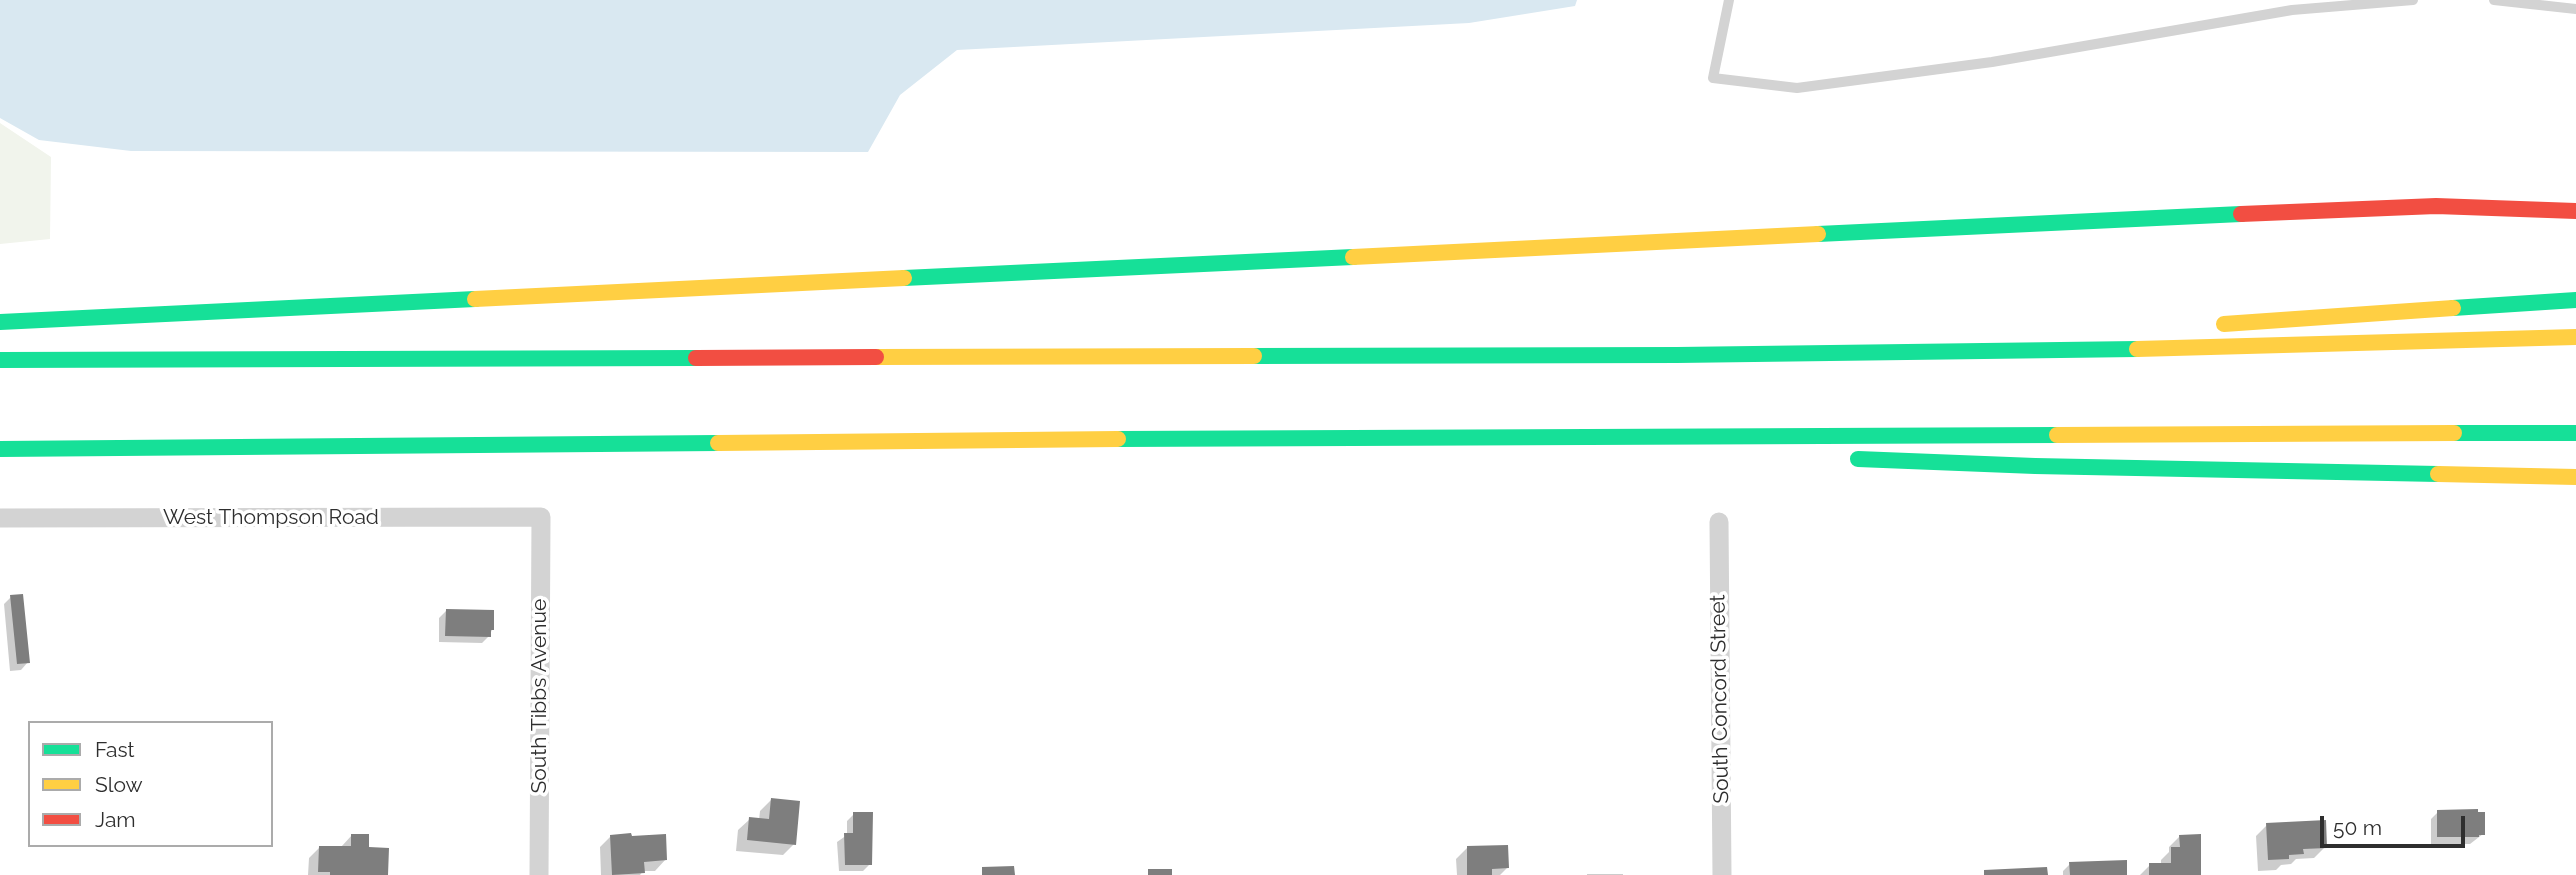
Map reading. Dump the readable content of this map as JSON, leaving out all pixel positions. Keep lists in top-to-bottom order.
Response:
{
  "streets": {
    "street": ["West Thompson Road", "South Tibbs Avenue", "South Concord Street"]
  },
  "crossings": [
    ["West Thompson Road", "South Tibbs Avenue"]
  ],
  "legend": ["Fast", "Slow", "Jam"],
  "scale_bar": "50 m"
}
